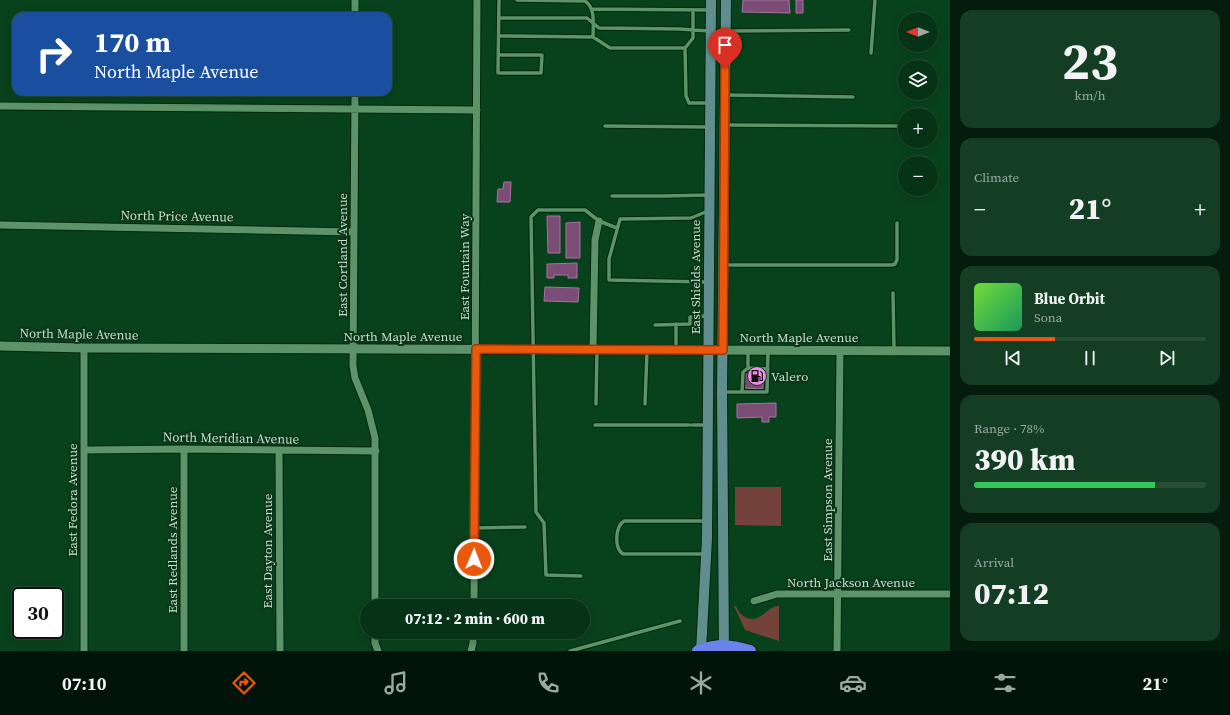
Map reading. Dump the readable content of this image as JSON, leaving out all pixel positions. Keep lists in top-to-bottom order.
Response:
{
  "streets": {
    "main road": ["East Shields Avenue"],
    "street": [
      "North Price Avenue",
      "East Cortland Avenue",
      "East Fountain Way",
      "North Maple Avenue",
      "North Meridian Avenue",
      "East Fedora Avenue",
      "East Simpson Avenue",
      "East Redlands Avenue",
      "East Dayton Avenue",
      "North Jackson Avenue"
    ]
  },
  "crossings": [
    ["North Price Avenue", "East Cortland Avenue"],
    ["East Cortland Avenue", "North Maple Avenue"],
    ["East Cortland Avenue", "North Meridian Avenue"],
    ["East Fountain Way", "North Maple Avenue"],
    ["East Shields Avenue", "North Maple Avenue"],
    ["North Maple Avenue", "East Fedora Avenue"],
    ["North Maple Avenue", "East Simpson Avenue"],
    ["North Meridian Avenue", "East Fedora Avenue"],
    ["North Meridian Avenue", "East Redlands Avenue"],
    ["North Meridian Avenue", "East Dayton Avenue"],
    ["East Simpson Avenue", "North Jackson Avenue"]
  ],
  "places": {
    "fuel station": ["Valero"]
  },
  "north": "left",
  "page": {
    "tile": [
      ["23", "km/h"],
      "Climate",
      ["Range · 78%", "390 km"],
      ["Arrival", "07:12"]
    ],
    "map_buttons": ["+", "−"],
    "turn": ["170 m", "North Maple Avenue"],
    "heat": ["−", "21°", "+"],
    "song": ["Blue Orbit", "Sona"],
    "limit": "30",
    "trip": "07:12 · 2 min · 600 m",
    "tabs": ["07:10", "21°"]
  }
}
